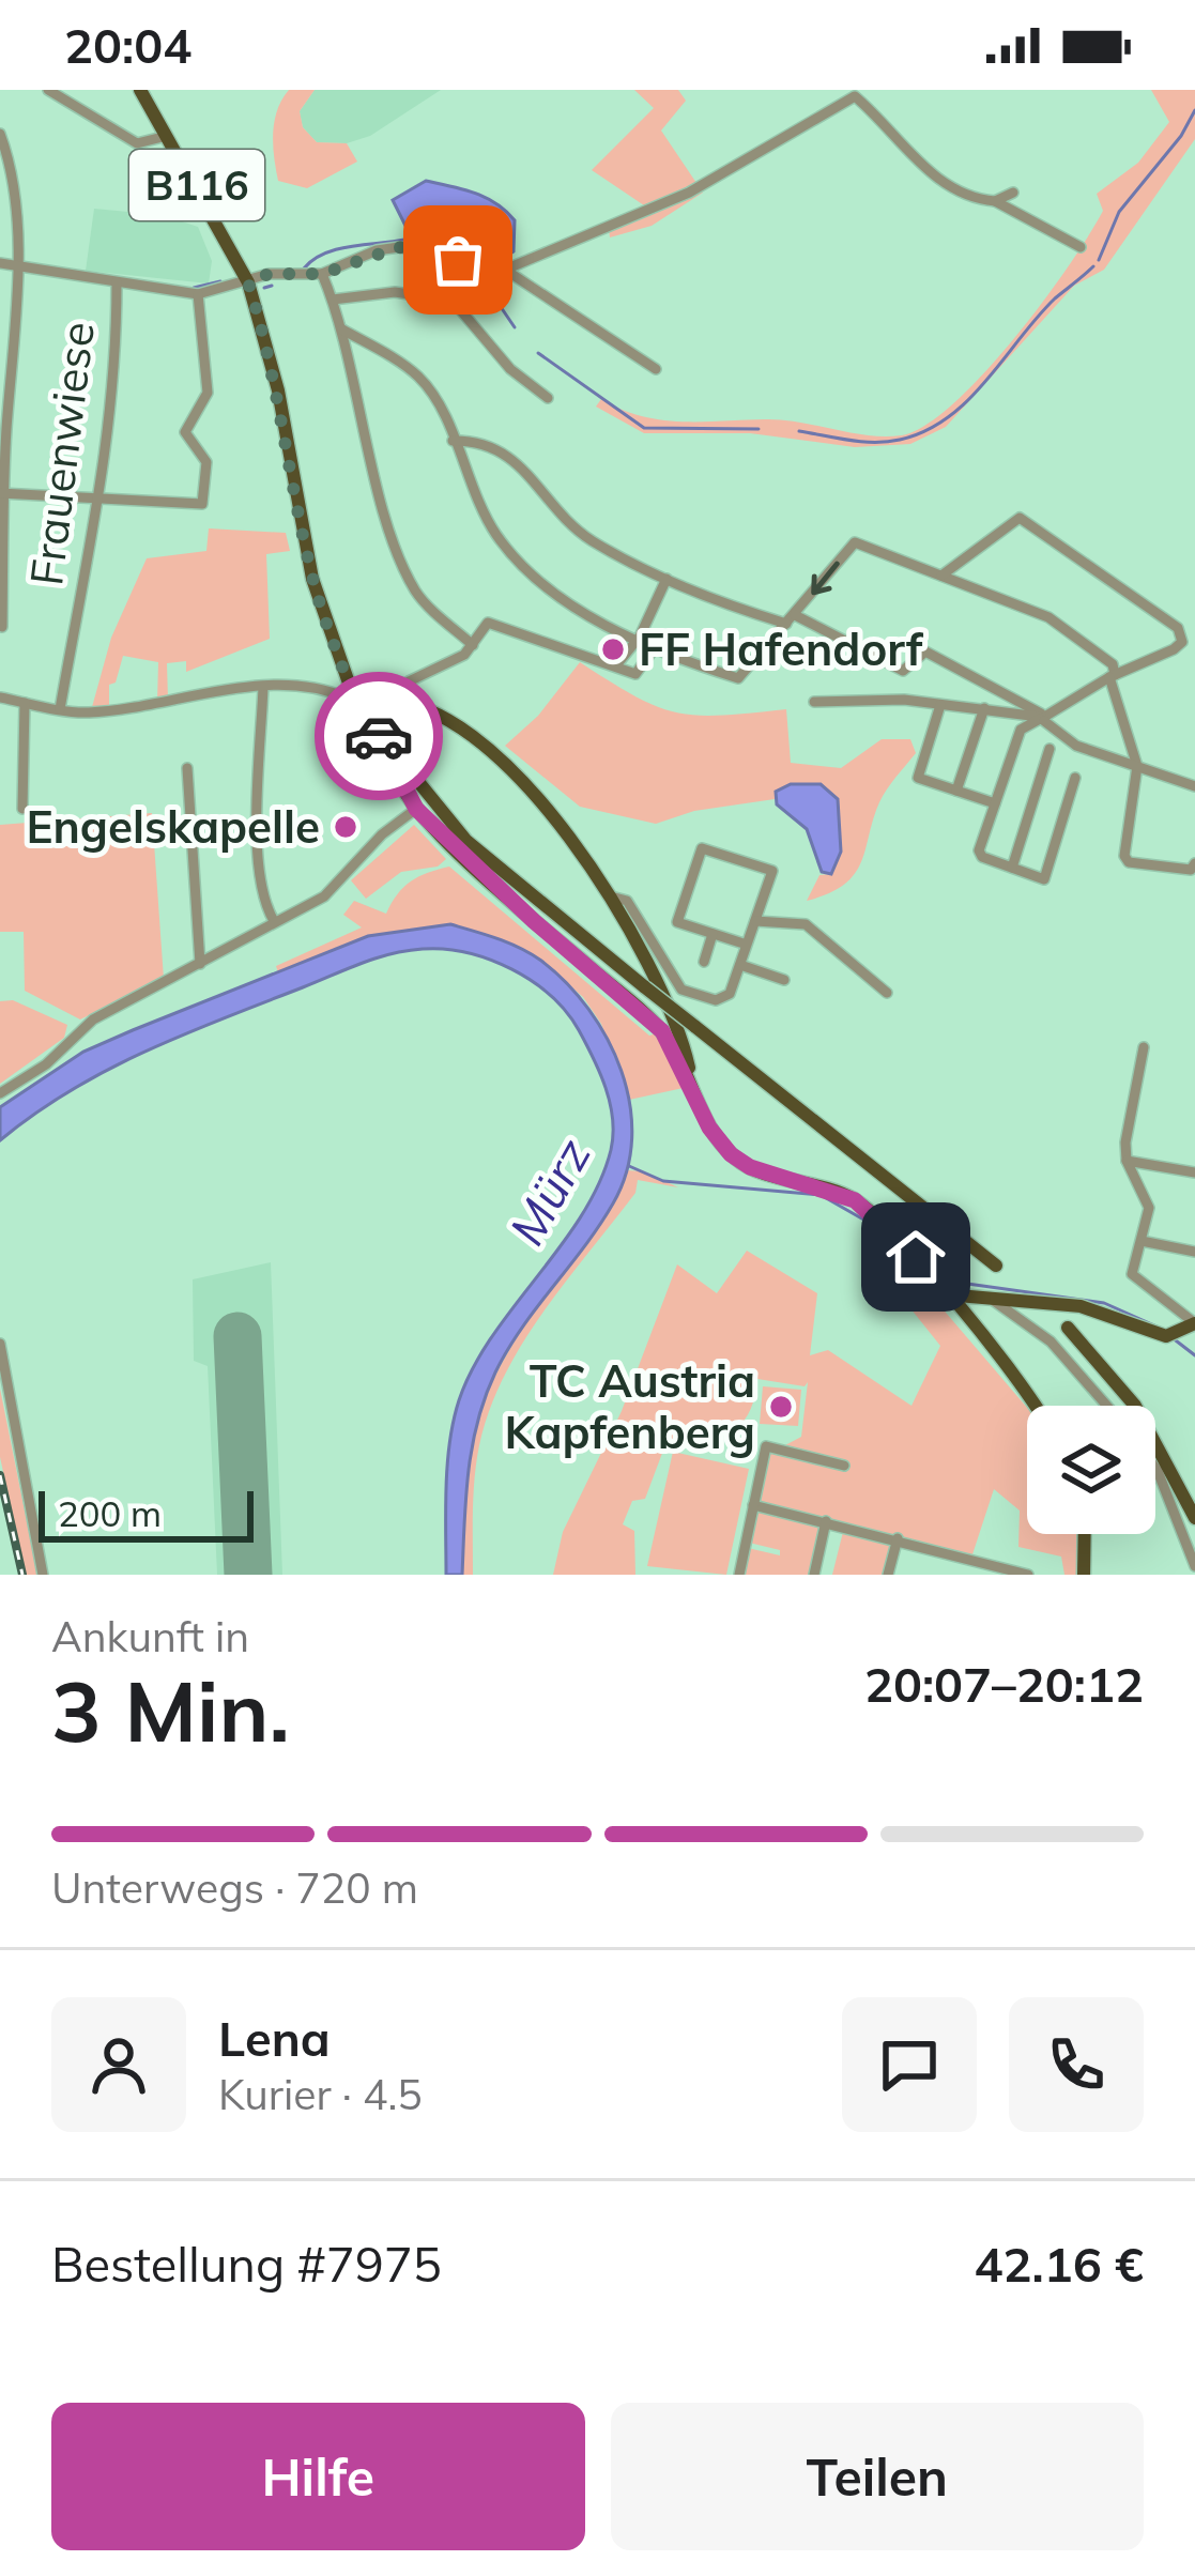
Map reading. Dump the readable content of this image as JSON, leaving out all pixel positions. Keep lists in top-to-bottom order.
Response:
{
  "streets": {
    "main road": ["B116"],
    "street": ["Frauenwiese"]
  },
  "water": ["Mürz"],
  "places": ["FF Hafendorf", "Engelskapelle", "TC Austria Kapfenberg"],
  "scale_bar": "200 m",
  "page": {
    "status": "20:04",
    "scale": "200 m",
    "heading": ["3 Min.", "Ankunft in", "20:07–20:12"],
    "panel": [
      "Lena",
      "Kurier · 4.5",
      "Bestellung #7975",
      "42.16 €"
    ],
    "bar": "Unterwegs · 720 m",
    "buttons": ["Hilfe", "Teilen"]
  }
}
